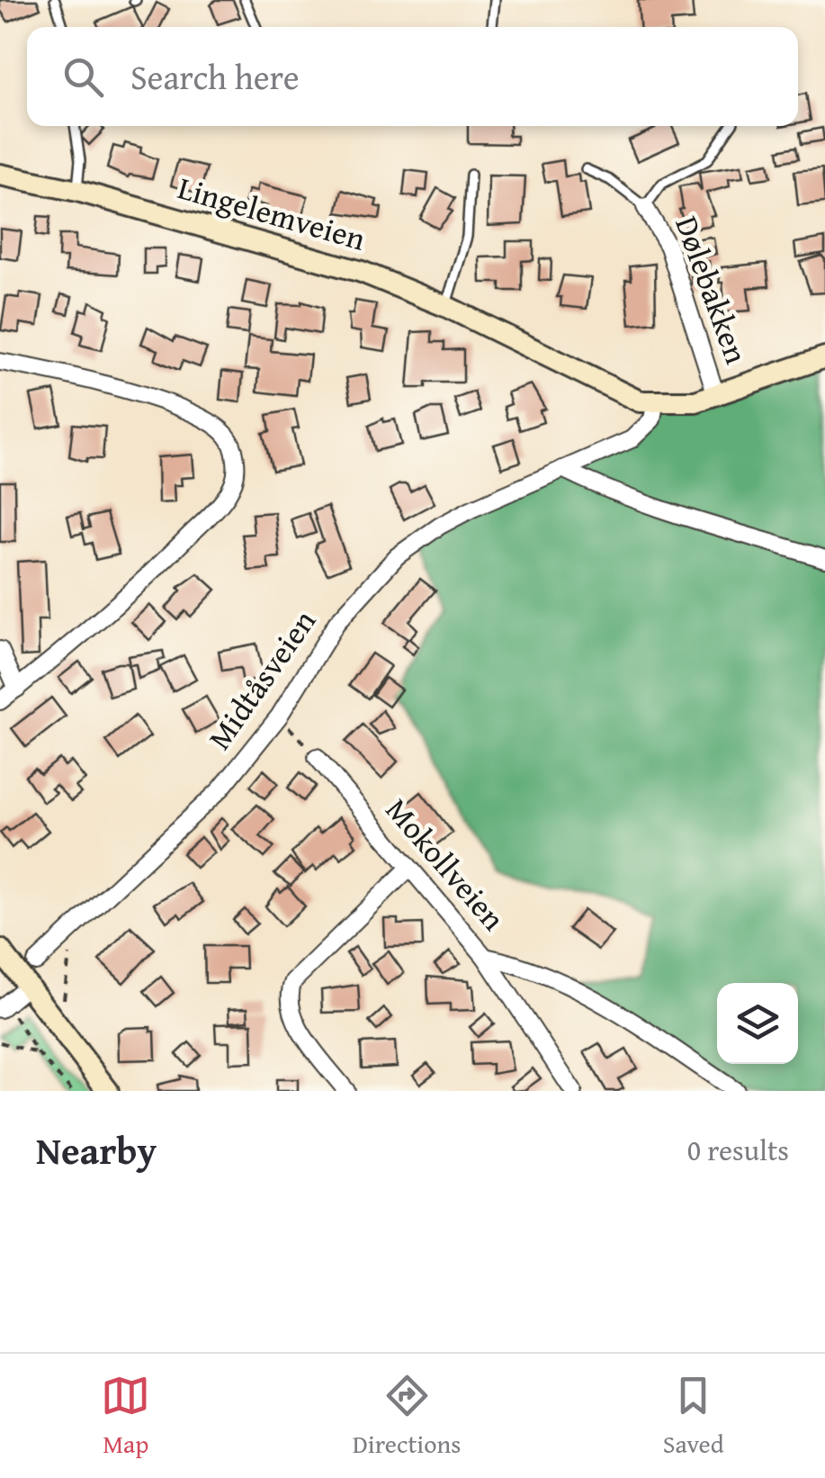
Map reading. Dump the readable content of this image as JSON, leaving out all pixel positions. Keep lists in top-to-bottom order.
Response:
{
  "streets": {
    "main road": ["Lingelemveien", "Dølebakken"],
    "street": ["Midtåsveien", "Mokollveien"]
  },
  "crossings": [
    ["Lingelemveien", "Dølebakken"],
    ["Lingelemveien", "Midtåsveien"],
    ["Dølebakken", "Midtåsveien"]
  ],
  "page": {
    "search": "Search here",
    "heading": ["Nearby", "0 results"],
    "nav": ["Map", "Directions", "Saved"]
  }
}
